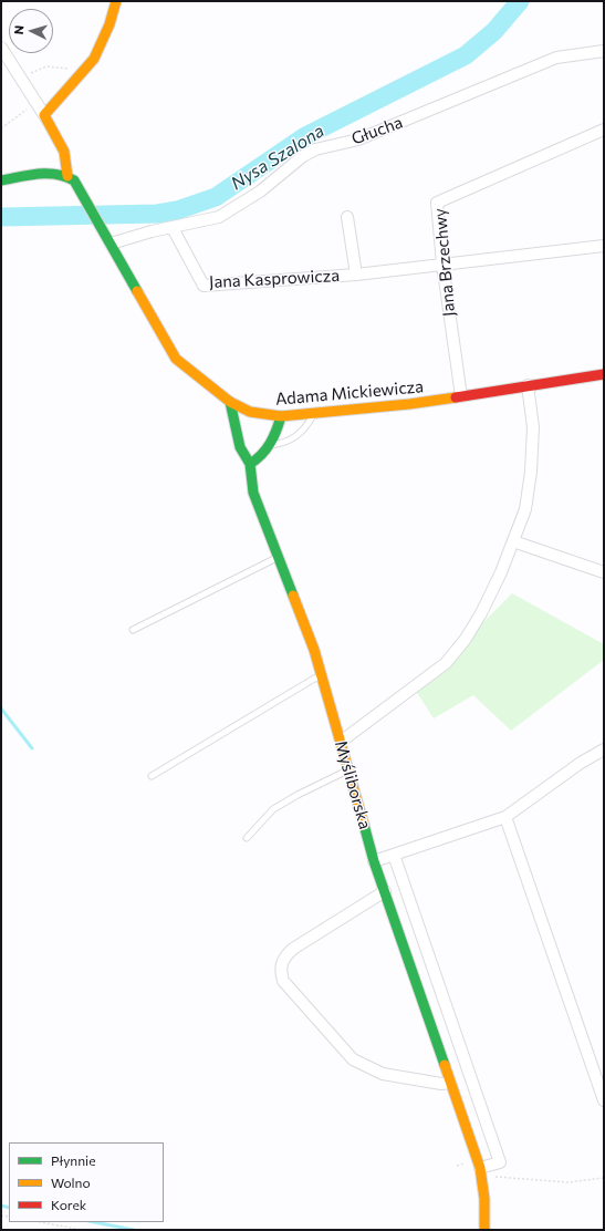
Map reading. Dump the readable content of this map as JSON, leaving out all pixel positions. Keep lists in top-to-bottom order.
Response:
{
  "streets": {
    "street": [
      "Głucha",
      "Jana Brzechwy",
      "Jana Kasprowicza",
      "Adama Mickiewicza",
      "Myśliborska"
    ]
  },
  "crossings": [
    ["Głucha", "Jana Kasprowicza"],
    ["Głucha", "Adama Mickiewicza"],
    ["Jana Brzechwy", "Jana Kasprowicza"],
    ["Jana Brzechwy", "Adama Mickiewicza"],
    ["Adama Mickiewicza", "Myśliborska"]
  ],
  "water": ["Nysa Szalona"],
  "legend": ["Płynnie", "Wolno", "Korek"],
  "north": "left"
}
